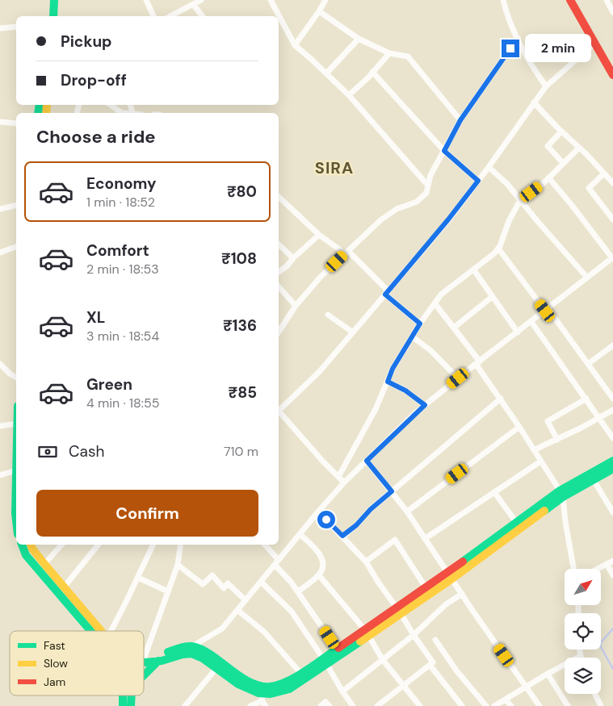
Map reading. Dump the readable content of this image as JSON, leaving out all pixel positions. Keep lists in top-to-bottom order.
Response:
{
  "districts": ["SIRA"],
  "legend": ["Fast", "Slow", "Jam"],
  "north": "top right",
  "page": {
    "banner": ["Pickup", "Drop-off"],
    "bubble": "2 min",
    "heading": "Choose a ride",
    "list": [
      {
        "name": "Economy",
        "note": "1 min · 18:52",
        "value": "₹80"
      },
      {
        "name": "Comfort",
        "note": "2 min · 18:53",
        "value": "₹108"
      },
      {
        "name": "XL",
        "note": "3 min · 18:54",
        "value": "₹136"
      },
      {
        "name": "Green",
        "note": "4 min · 18:55",
        "value": "₹85"
      }
    ],
    "pay": ["Cash", "710 m"],
    "buttons": "Confirm"
  }
}
